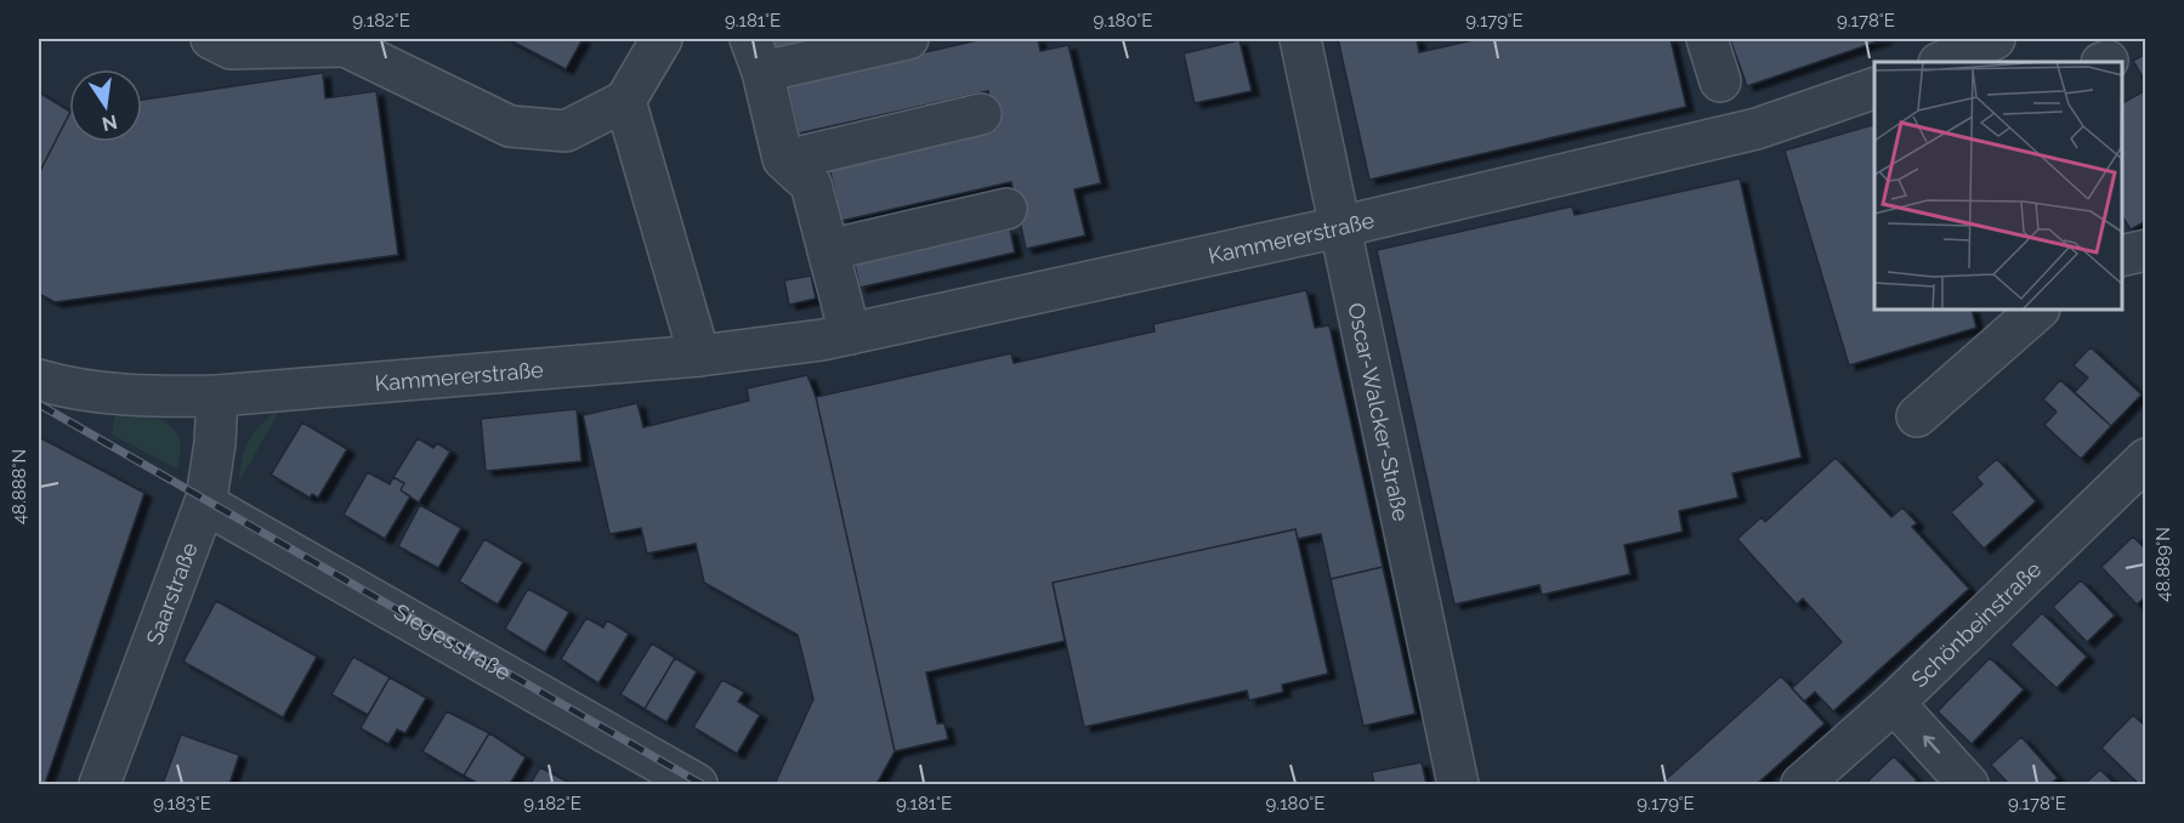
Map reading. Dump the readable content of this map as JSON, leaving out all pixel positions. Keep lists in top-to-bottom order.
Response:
{
  "streets": {
    "street": [
      "Kammererstraße",
      "Oscar-Walcker-Straße",
      "Saarstraße",
      "Schönbeinstraße",
      "Siegesstraße"
    ]
  },
  "crossings": [
    ["Kammererstraße", "Oscar-Walcker-Straße"],
    ["Kammererstraße", "Saarstraße"],
    ["Saarstraße", "Siegesstraße"]
  ],
  "north": "bottom",
  "coordinates": [
    "9.182°E",
    "9.181°E",
    "9.180°E",
    "9.179°E",
    "9.178°E",
    "48.888°N",
    "48.889°N",
    "9.183°E"
  ]
}
